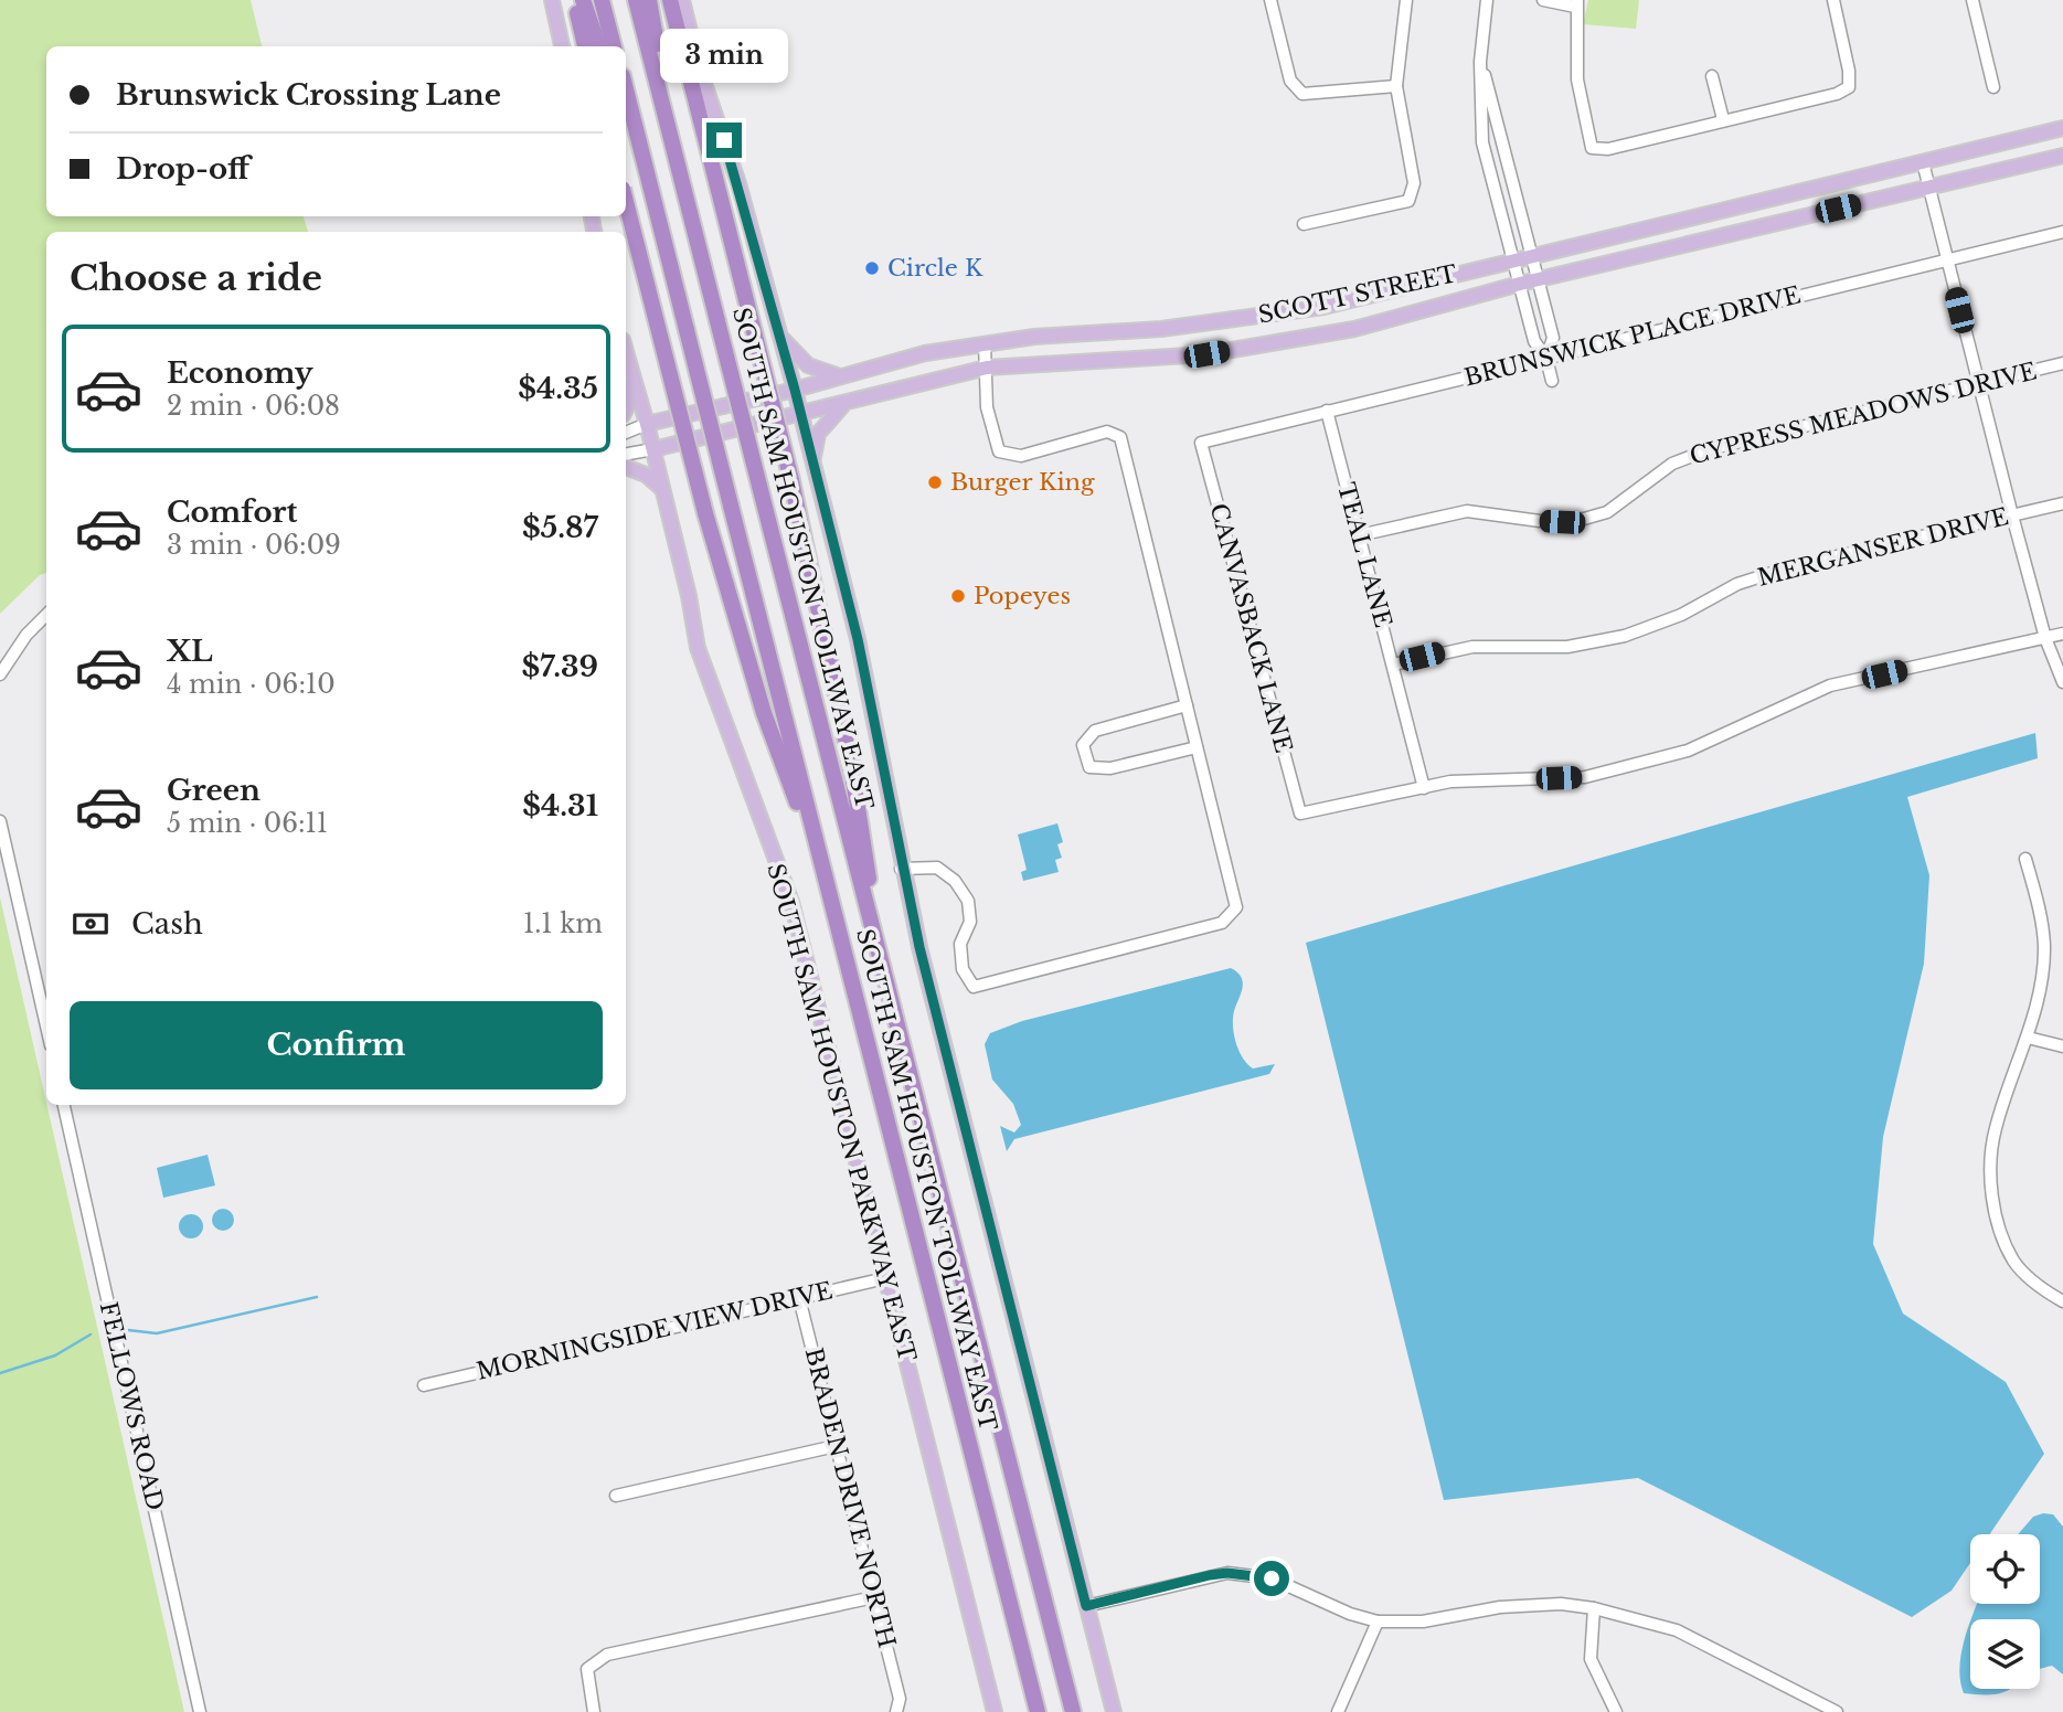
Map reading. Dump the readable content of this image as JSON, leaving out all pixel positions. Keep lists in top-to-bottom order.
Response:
{
  "streets": {
    "highway": ["SOUTH SAM HOUSTON TOLLWAY EAST"],
    "main road": ["SCOTT STREET", "SOUTH SAM HOUSTON PARKWAY EAST"],
    "street": [
      "BRUNSWICK PLACE DRIVE",
      "CYPRESS MEADOWS DRIVE",
      "MERGANSER DRIVE",
      "TEAL LANE",
      "CANVASBACK LANE",
      "MORNINGSIDE VIEW DRIVE",
      "FELLOWS ROAD",
      "BRADEN DRIVE NORTH"
    ]
  },
  "crossings": [
    ["SCOTT STREET", "SOUTH SAM HOUSTON PARKWAY EAST"],
    ["BRUNSWICK PLACE DRIVE", "TEAL LANE"],
    ["BRUNSWICK PLACE DRIVE", "CANVASBACK LANE"],
    ["CYPRESS MEADOWS DRIVE", "TEAL LANE"],
    ["MERGANSER DRIVE", "TEAL LANE"],
    ["TEAL LANE", "CANVASBACK LANE"],
    ["SOUTH SAM HOUSTON PARKWAY EAST", "MORNINGSIDE VIEW DRIVE"],
    ["MORNINGSIDE VIEW DRIVE", "BRADEN DRIVE NORTH"]
  ],
  "places": ["Circle K", "Burger King", "Popeyes"],
  "page": {
    "bubble": "3 min",
    "banner": ["Brunswick Crossing Lane", "Drop-off"],
    "heading": "Choose a ride",
    "list": [
      {
        "name": "Economy",
        "note": "2 min · 06:08",
        "value": "$4.35"
      },
      {
        "name": "Comfort",
        "note": "3 min · 06:09",
        "value": "$5.87"
      },
      {
        "name": "XL",
        "note": "4 min · 06:10",
        "value": "$7.39"
      },
      {
        "name": "Green",
        "note": "5 min · 06:11",
        "value": "$4.31"
      }
    ],
    "pay": ["Cash", "1.1 km"],
    "buttons": "Confirm"
  }
}
